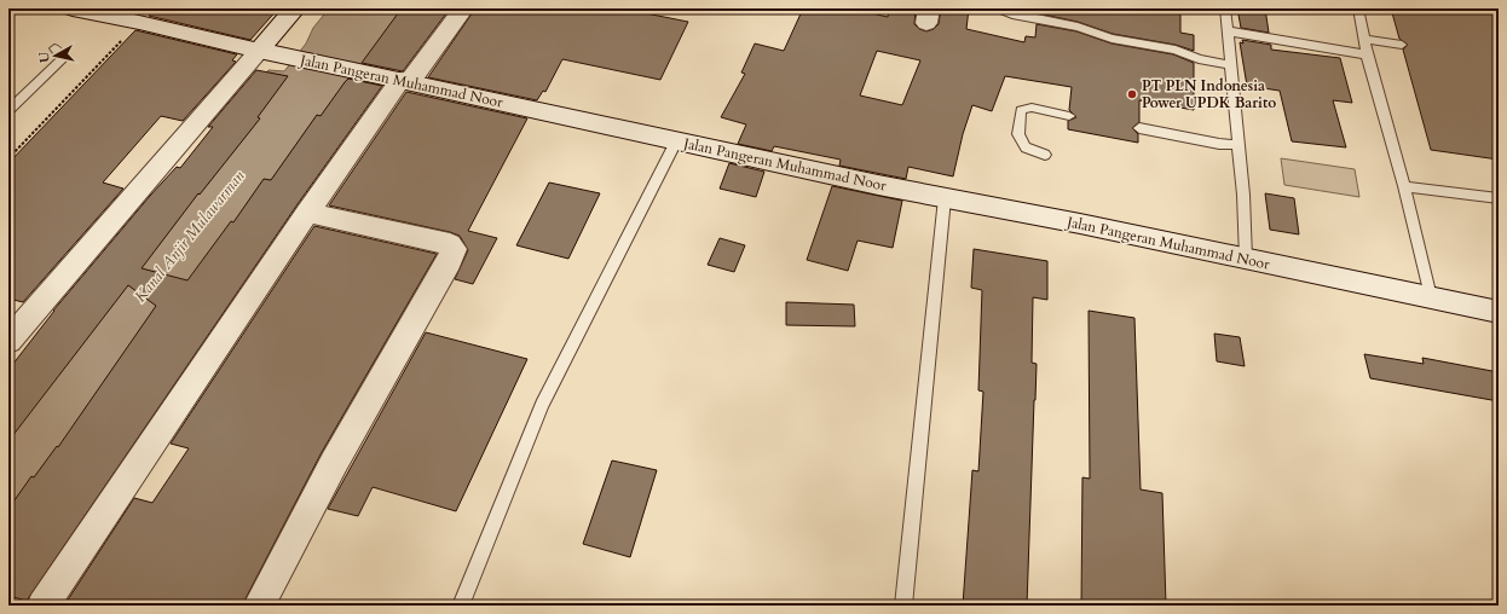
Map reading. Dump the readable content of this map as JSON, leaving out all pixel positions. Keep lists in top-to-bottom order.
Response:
{
  "streets": {
    "street": ["Jalan Pangeran Muhammad Noor"]
  },
  "water": ["Kanal Anjir Mulawarman"],
  "places": ["PT PLN Indonesia Power UPDK Barito"],
  "north": "left"
}
